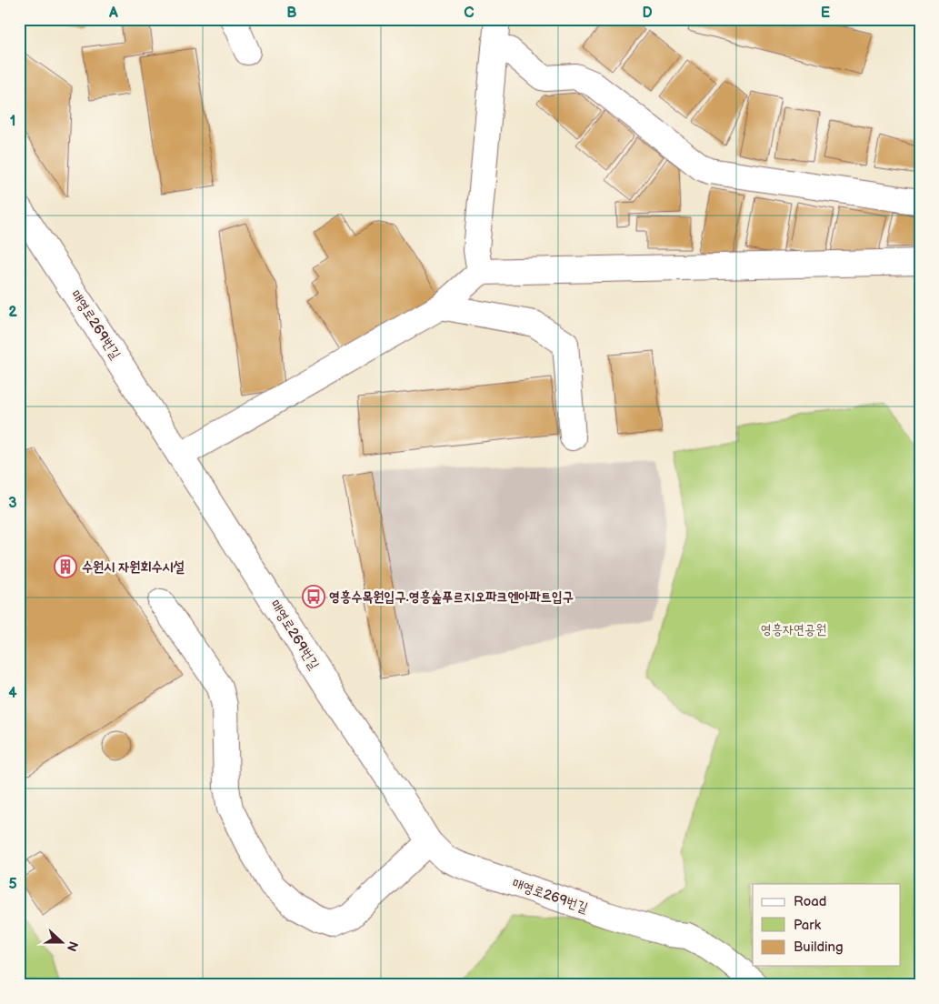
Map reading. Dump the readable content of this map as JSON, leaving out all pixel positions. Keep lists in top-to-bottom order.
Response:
{
  "streets": {
    "street": ["매영로269번길"]
  },
  "parks": ["영흥자연공원"],
  "places": {
    "building": ["수원시 자원회수시설"],
    "bus stop": ["영흥수목원입구.영흥숲푸르지오파크엔아파트입구"]
  },
  "legend": ["Road", "Park", "Building"],
  "north": "right",
  "grid": {
    "columns": [
      "A",
      "B",
      "C",
      "D",
      "E"
    ],
    "rows": [
      "1",
      "2",
      "3",
      "4",
      "5"
    ]
  }
}
